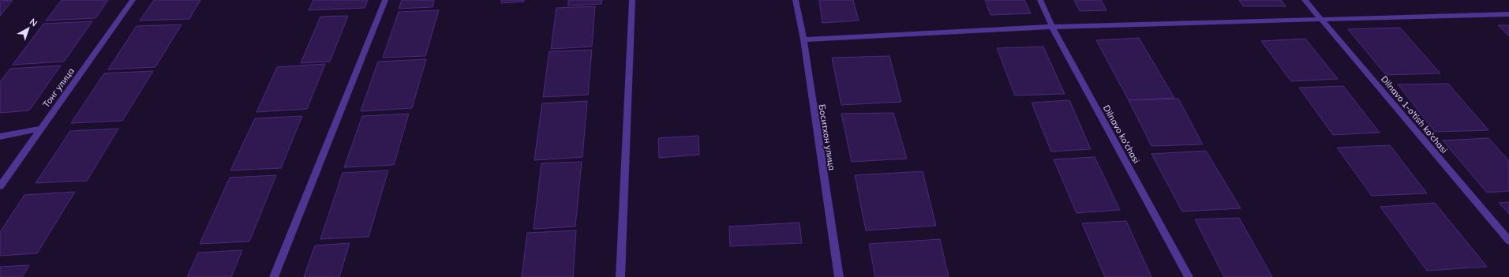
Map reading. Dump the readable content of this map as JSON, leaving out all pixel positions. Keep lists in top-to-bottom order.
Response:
{
  "streets": {
    "street": [
      "Тонг улица",
      "Dilnavo 1-o'tish ko'chasi",
      "Dilnavo ko'chasi",
      "Боситхон улица"
    ]
  },
  "north": "top right"
}
